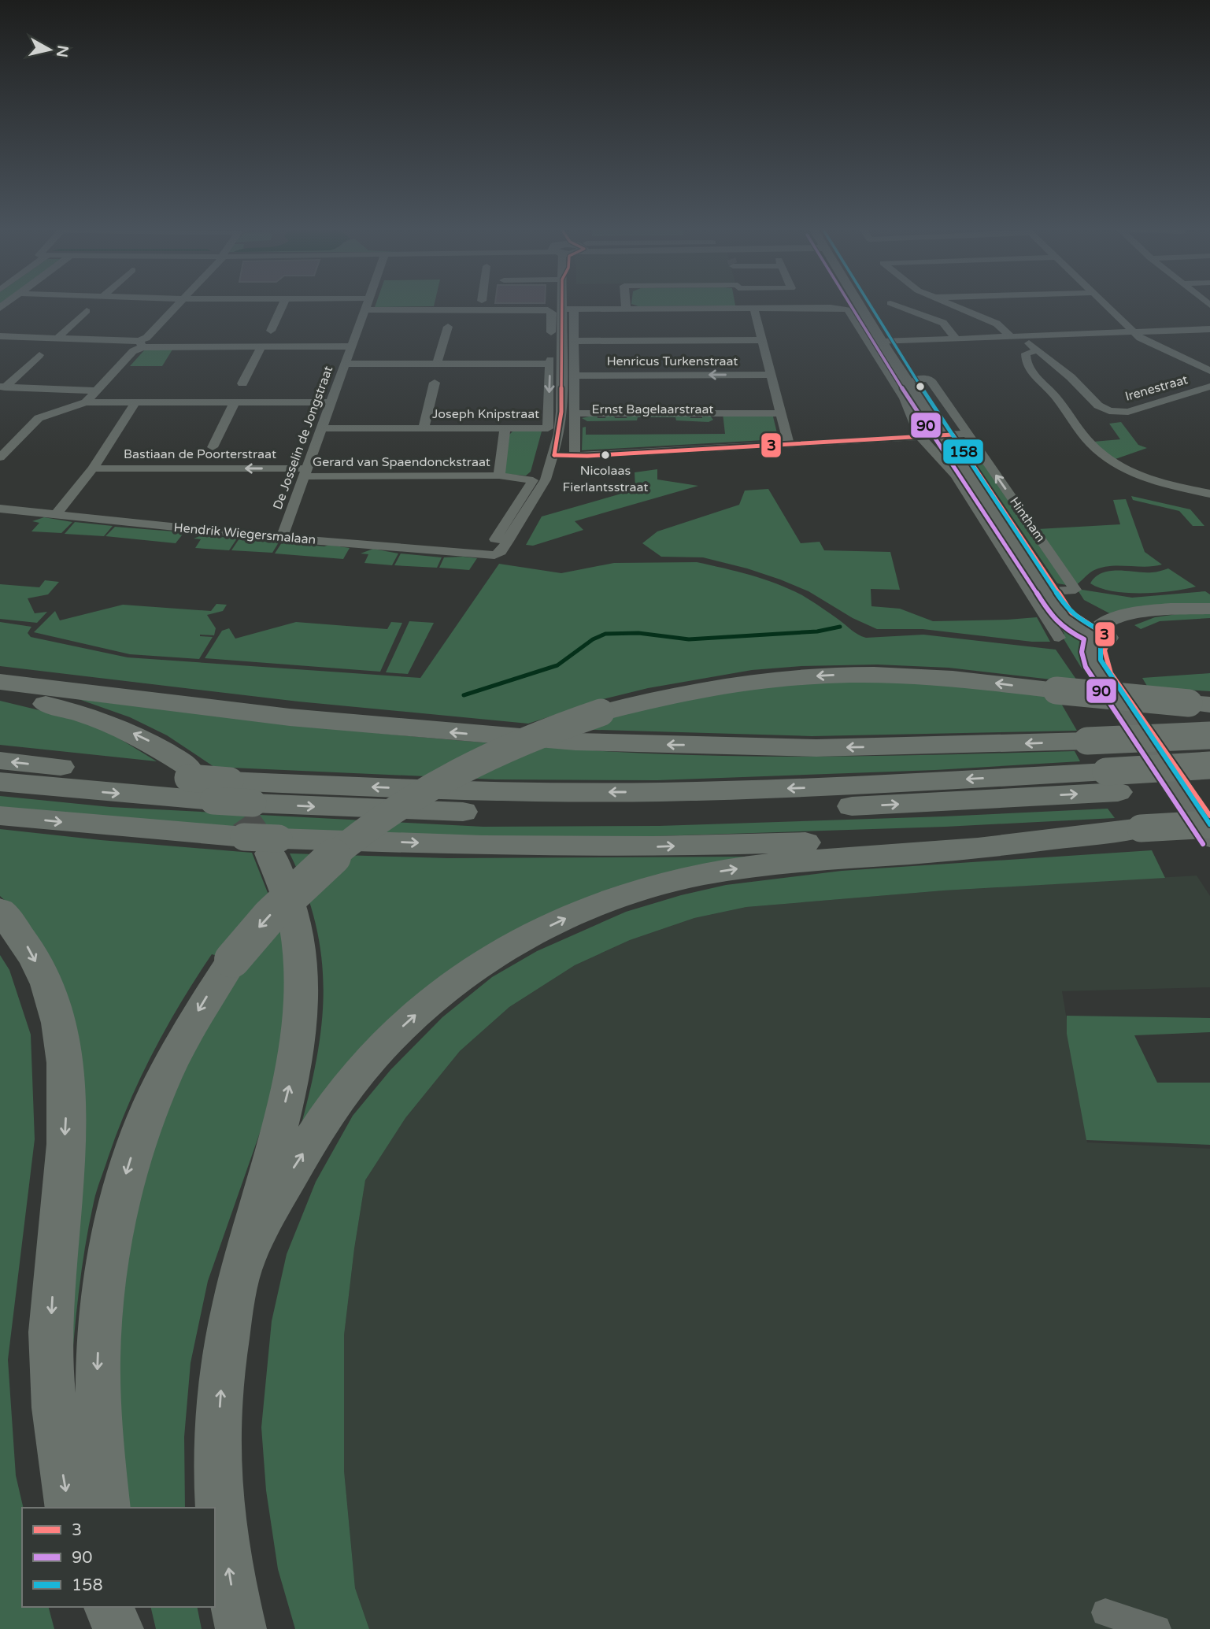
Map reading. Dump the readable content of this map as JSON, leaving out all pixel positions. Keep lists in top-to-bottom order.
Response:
{
  "streets": {
    "street": [
      "Henricus Turkenstraat",
      "Irenestraat",
      "Ernst Bagelaarstraat",
      "Joseph Knipstraat",
      "De Josselin de Jongstraat",
      "Bastiaan de Poorterstraat",
      "Gerard van Spaendonckstraat",
      "Hintham",
      "Hendrik Wiegersmalaan"
    ]
  },
  "crossings": [
    ["Joseph Knipstraat", "De Josselin de Jongstraat"],
    ["De Josselin de Jongstraat", "Bastiaan de Poorterstraat"],
    ["De Josselin de Jongstraat", "Gerard van Spaendonckstraat"],
    ["De Josselin de Jongstraat", "Hendrik Wiegersmalaan"],
    ["Bastiaan de Poorterstraat", "Gerard van Spaendonckstraat"],
    ["Gerard van Spaendonckstraat", "Hendrik Wiegersmalaan"]
  ],
  "places": ["Nicolaas Fierlantsstraat"],
  "lines": ["transit line 3", "transit line 90", "transit line 158"],
  "legend": ["3", "90", "158"],
  "north": "right"
}
